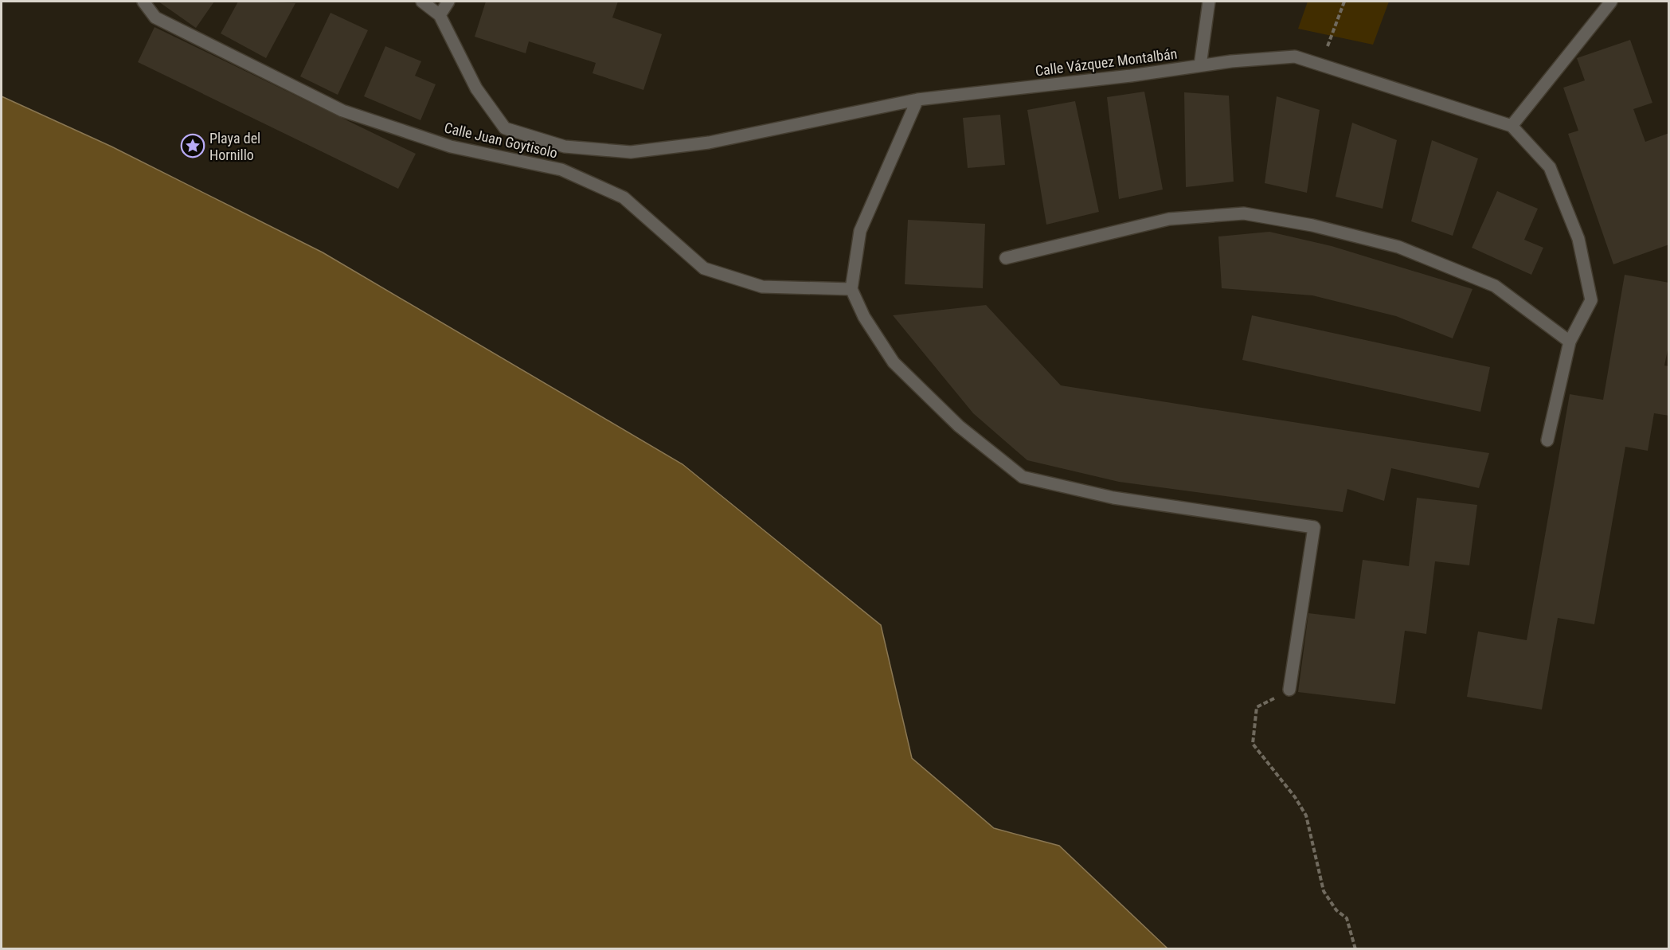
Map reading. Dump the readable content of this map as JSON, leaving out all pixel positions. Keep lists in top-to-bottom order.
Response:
{
  "streets": {
    "street": ["Calle Vázquez Montalbán", "Calle Juan Goytisolo"]
  },
  "places": {
    "place": ["Playa del Hornillo"]
  }
}
